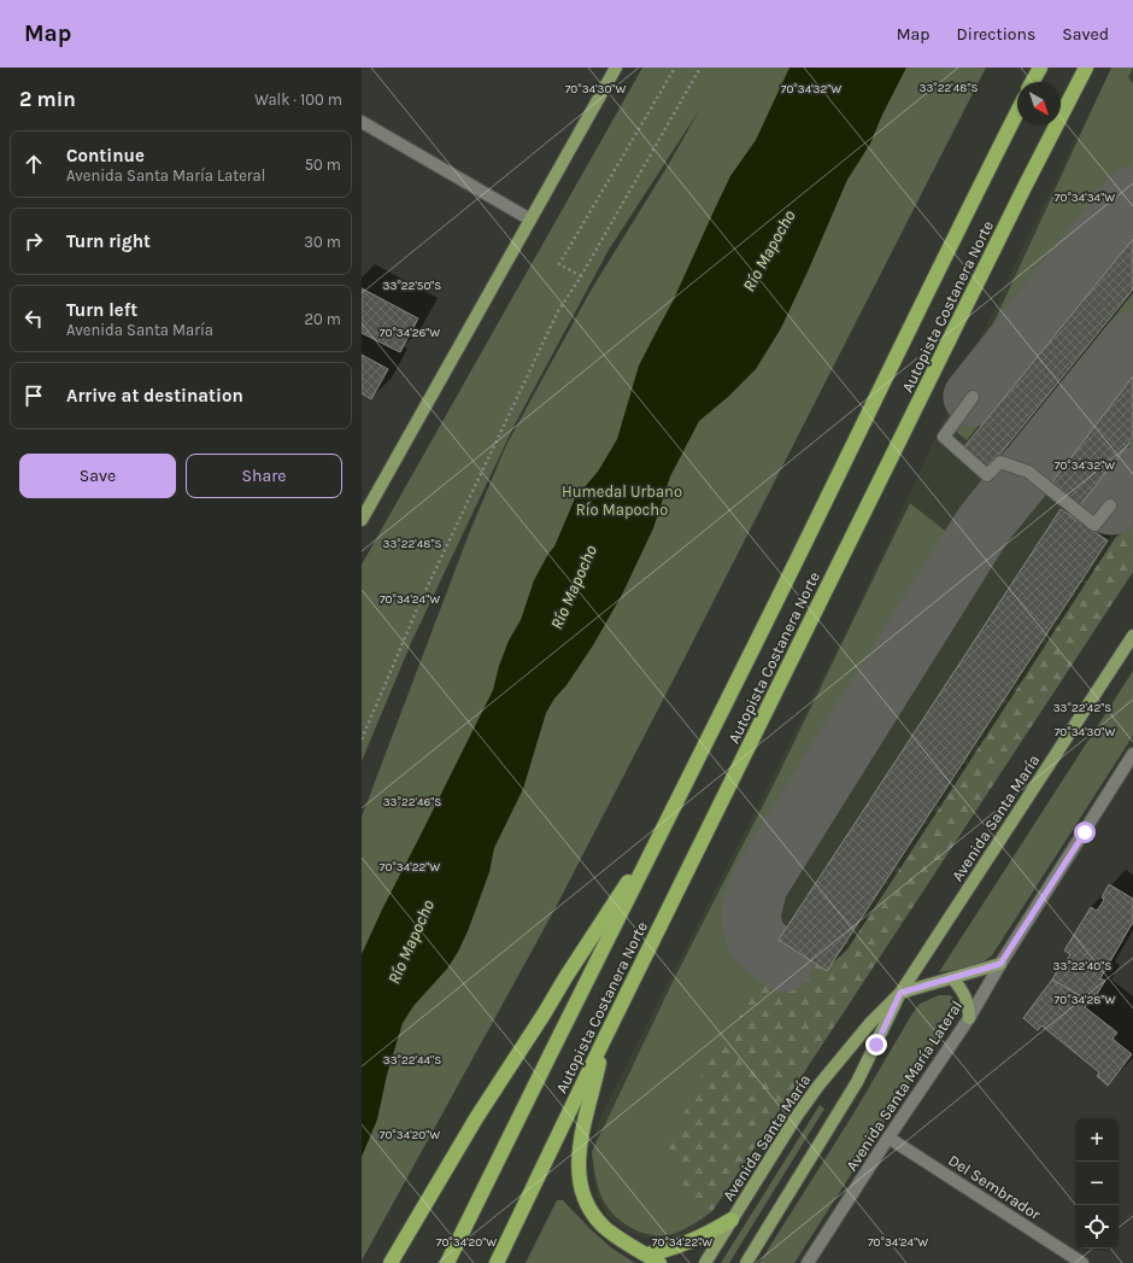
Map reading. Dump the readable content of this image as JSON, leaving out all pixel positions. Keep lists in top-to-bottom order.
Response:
{
  "streets": {
    "highway": ["Autopista Costanera Norte"],
    "main road": ["Avenida Santa María"],
    "street": ["Avenida Santa María Lateral", "Del Sembrador"]
  },
  "crossings": [
    ["Avenida Santa María Lateral", "Del Sembrador"]
  ],
  "water": ["Río Mapocho"],
  "parks": ["Humedal Urbano Río Mapocho"],
  "north": "bottom right",
  "page": {
    "header": "Map",
    "nav": ["Map", "Directions", "Saved"],
    "heading": ["2 min", "Walk · 100 m"],
    "list": [
      ["Continue", "Avenida Santa María Lateral", "50 m"],
      ["Turn right", "30 m"],
      ["Turn left", "Avenida Santa María", "20 m"],
      "Arrive at destination"
    ],
    "buttons": ["Save", "Share"],
    "map_buttons": ["+", "−"]
  },
  "coordinates": [
    "33°22'48\"S",
    "70°34'30\"W",
    "70°34'32\"W",
    "70°34'34\"W",
    "33°22'50\"S",
    "70°34'26\"W",
    "70°34'24\"W",
    "33°22'42\"S",
    "33°22'46\"S",
    "70°34'22\"W",
    "33°22'40\"S",
    "70°34'28\"W",
    "33°22'44\"S",
    "70°34'20\"W"
  ]
}
